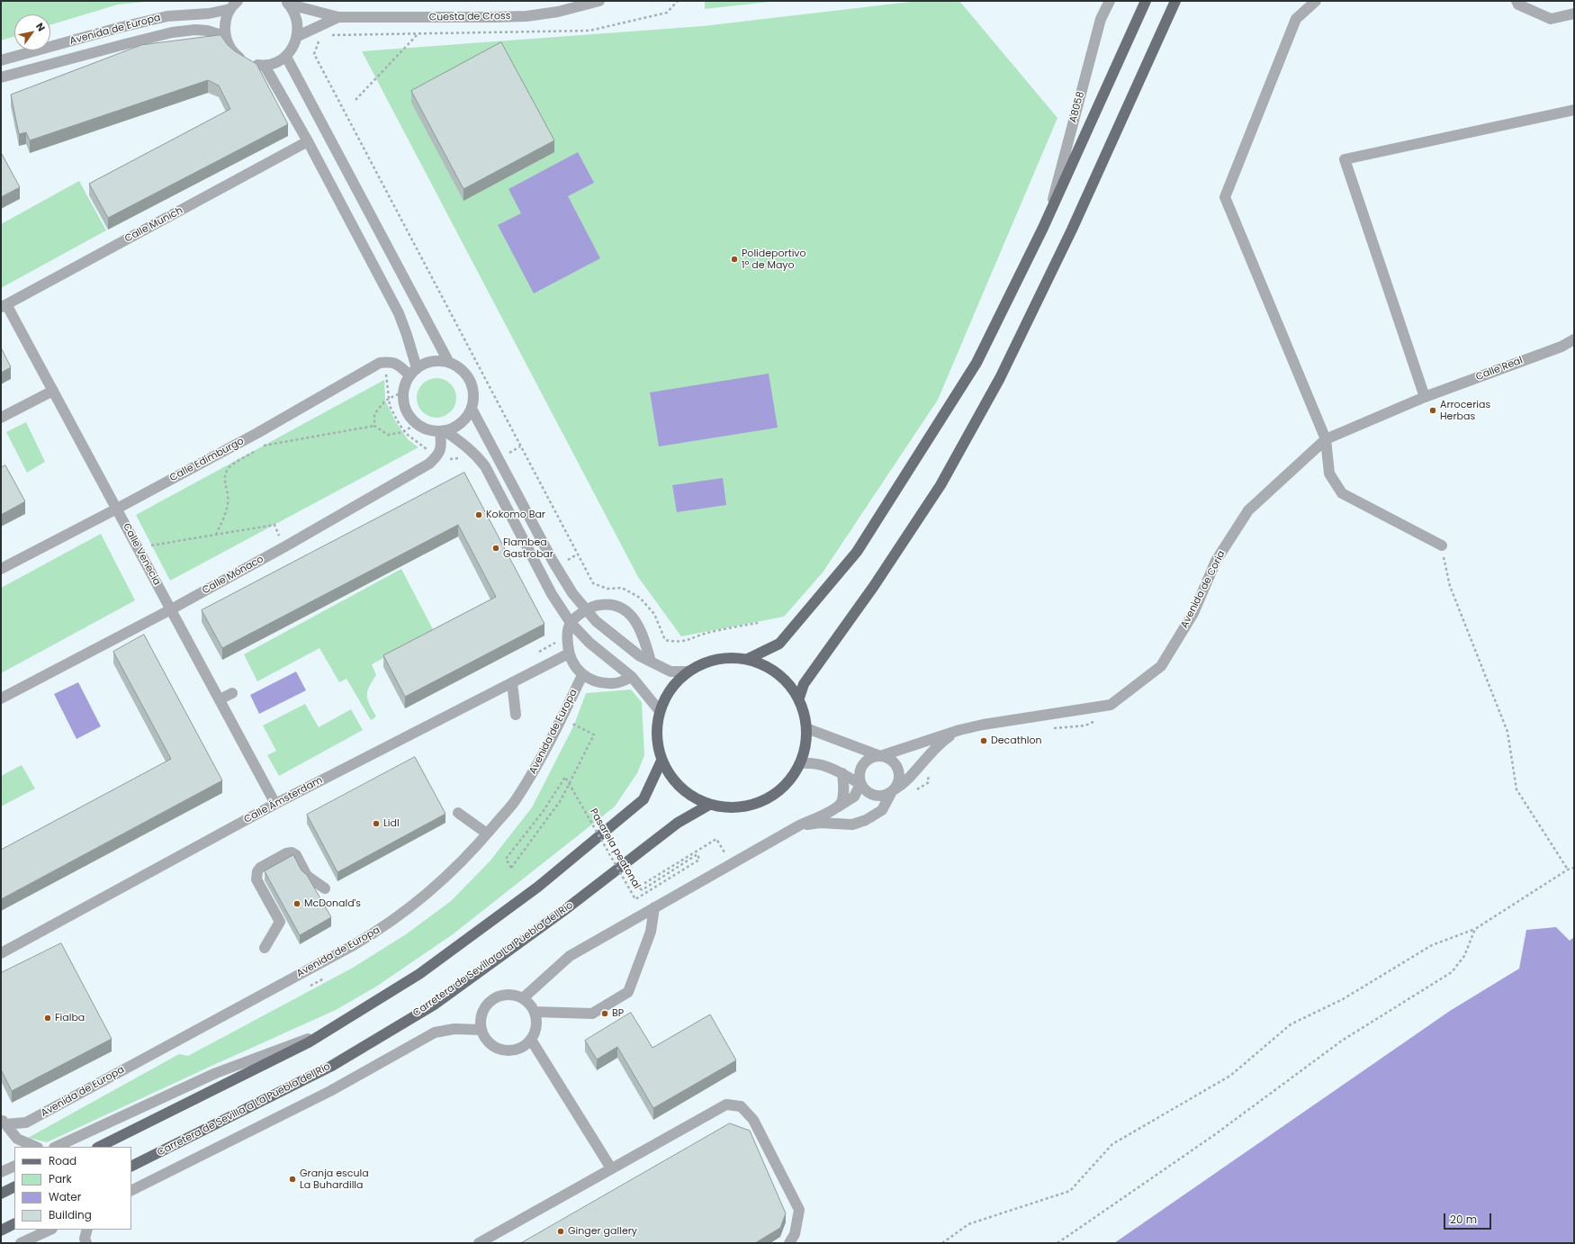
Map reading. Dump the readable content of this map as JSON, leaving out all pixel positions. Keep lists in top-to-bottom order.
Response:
{
  "streets": {
    "main road": ["Carretera de Sevilla a La Puebla del Río"],
    "street": [
      "Cuesta de Cross",
      "Avenida de Europa",
      "A8058",
      "Calle Munich",
      "Calle Real",
      "Calle Edimburgo",
      "Calle Venecia",
      "Calle Mónaco",
      "Avenida de Coria",
      "Calle Ámsterdam"
    ],
    "path": ["Pasarela peatonal"]
  },
  "crossings": [
    ["Avenida de Europa", "Pasarela peatonal"],
    ["Calle Munich", "Calle Venecia"],
    ["Calle Real", "Avenida de Coria"],
    ["Calle Edimburgo", "Calle Venecia"],
    ["Calle Edimburgo", "Calle Mónaco"],
    ["Calle Venecia", "Calle Mónaco"],
    ["Calle Venecia", "Calle Ámsterdam"]
  ],
  "places": [
    "Polideportivo 1º de Mayo",
    "Arrocerias Herbas",
    "Kokomo Bar",
    "Flambea Gastrobar",
    "Decathlon",
    "Lidl",
    "McDonald's",
    "BP",
    "Fialba",
    "Granja escula La Buhardilla",
    "Ginger gallery"
  ],
  "legend": [
    "Road",
    "Park",
    "Water",
    "Building"
  ],
  "scale_bar": "20 m",
  "north": "top right"
}
